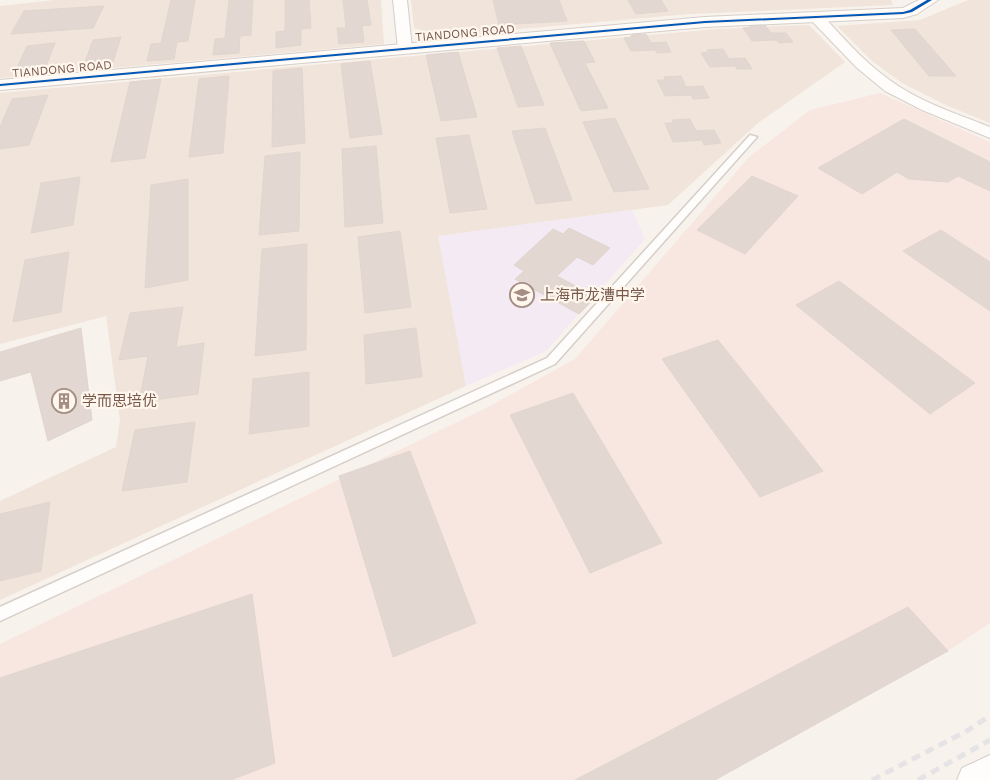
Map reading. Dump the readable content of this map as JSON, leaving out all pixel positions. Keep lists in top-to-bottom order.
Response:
{
  "streets": {
    "street": ["TIANDONG ROAD"]
  },
  "places": {
    "school or university": ["上海市龙漕中学"],
    "building": ["学而思培优"]
  }
}
